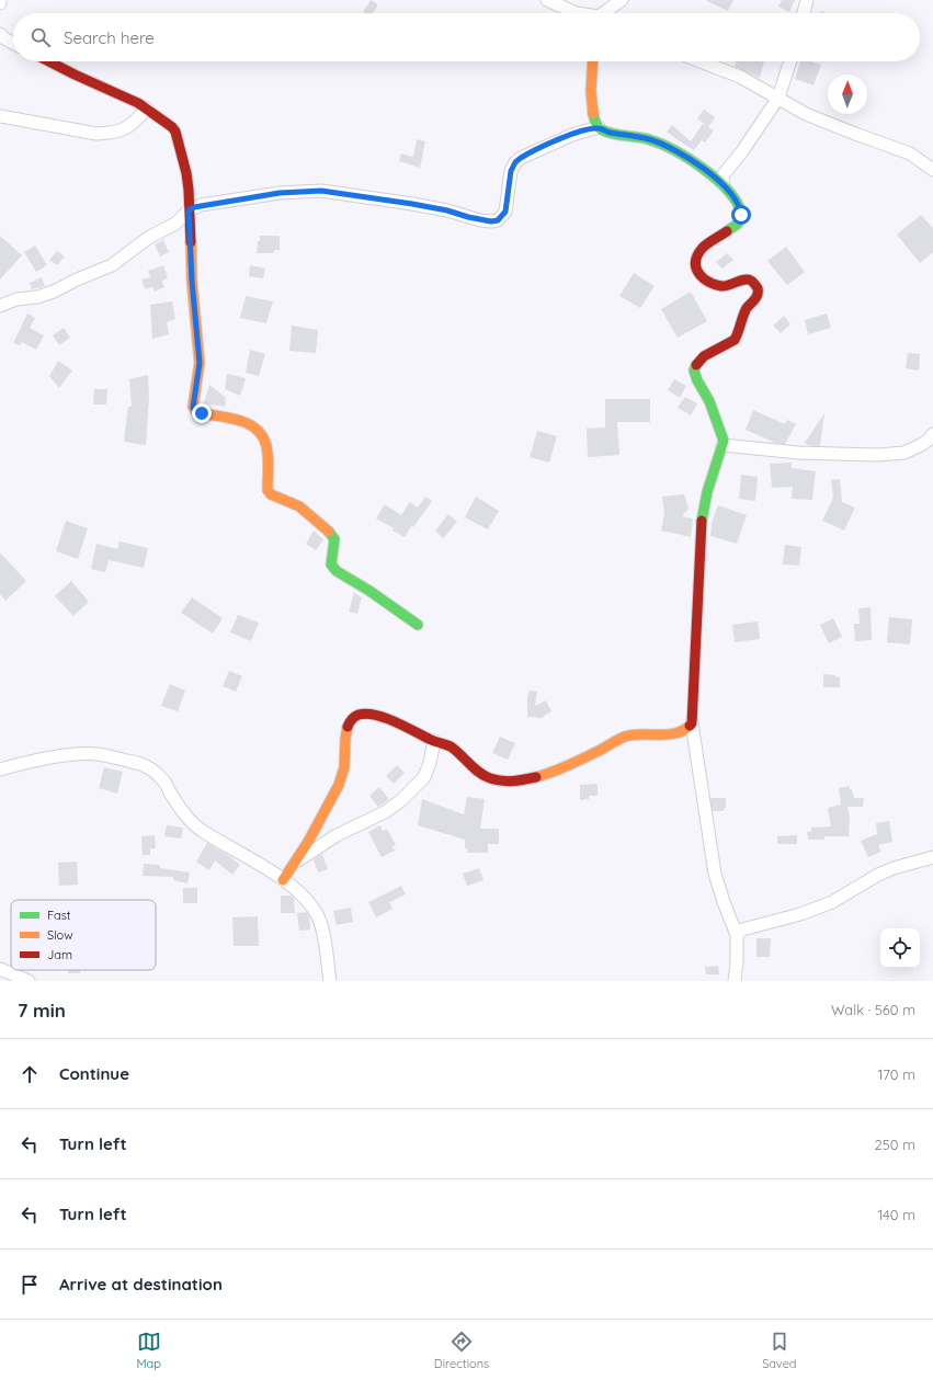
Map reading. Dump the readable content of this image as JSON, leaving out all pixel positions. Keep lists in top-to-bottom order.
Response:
{
  "legend": ["Fast", "Slow", "Jam"],
  "north": "top",
  "page": {
    "search": "Search here",
    "heading": ["7 min", "Walk · 560 m"],
    "list": [
      ["Continue", "170 m"],
      ["Turn left", "250 m"],
      ["Turn left", "140 m"],
      "Arrive at destination"
    ],
    "nav": ["Map", "Directions", "Saved"]
  }
}
